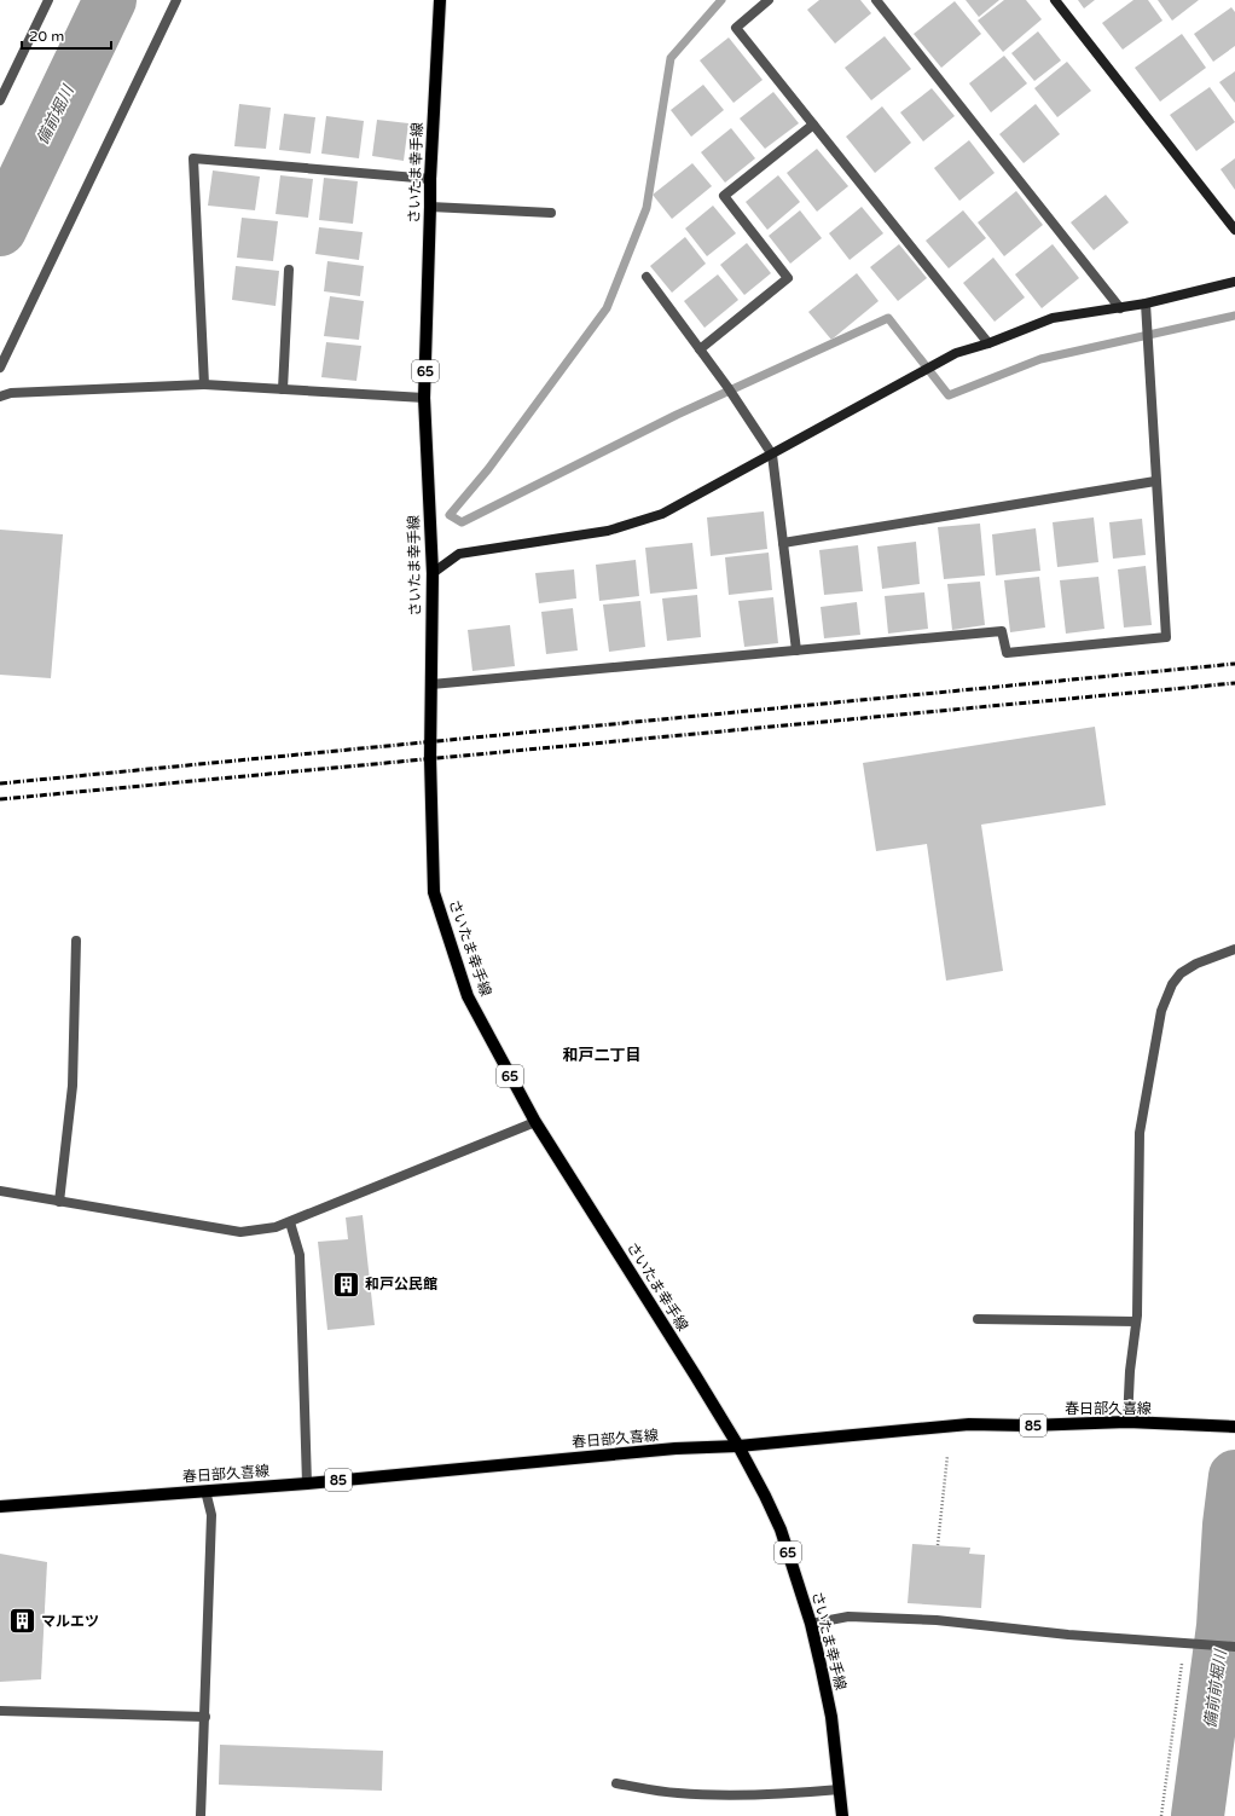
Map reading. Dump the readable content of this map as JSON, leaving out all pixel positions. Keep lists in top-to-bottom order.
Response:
{
  "streets": {
    "main road": [
      "さいたま幸手線",
      "65",
      "春日部久喜線",
      "85"
    ]
  },
  "crossings": [
    ["さいたま幸手線", "春日部久喜線"]
  ],
  "districts": ["和戸二丁目"],
  "water": ["備前堀川", "備前前堀川"],
  "places": {
    "building": ["和戸公民館", "マルエツ"]
  },
  "scale_bar": "20 m"
}
